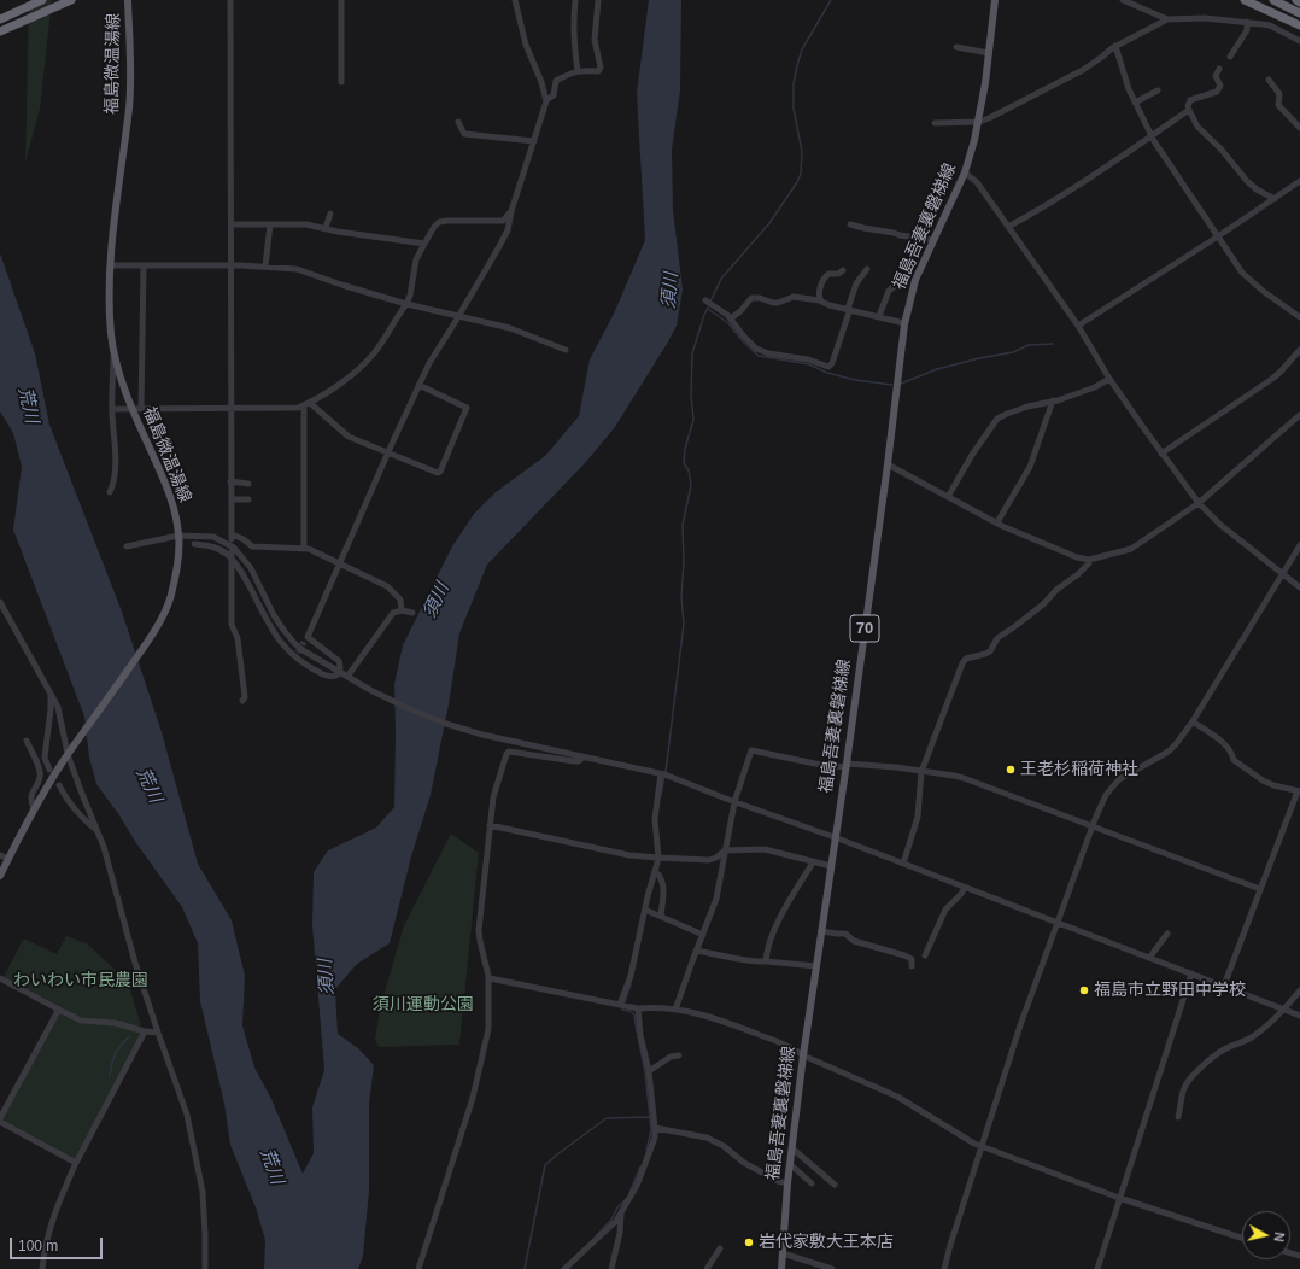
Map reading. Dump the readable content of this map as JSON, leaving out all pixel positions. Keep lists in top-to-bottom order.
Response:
{
  "streets": {
    "main road": ["福島微温湯線", "福島吾妻裏磐梯線", "70"]
  },
  "water": ["須川", "荒川"],
  "parks": ["わいわい市民農園", "須川運動公園"],
  "places": ["王老杉稲荷神社", "福島市立野田中学校", "岩代家敷大王本店"],
  "scale_bar": "100 m",
  "north": "right"
}
